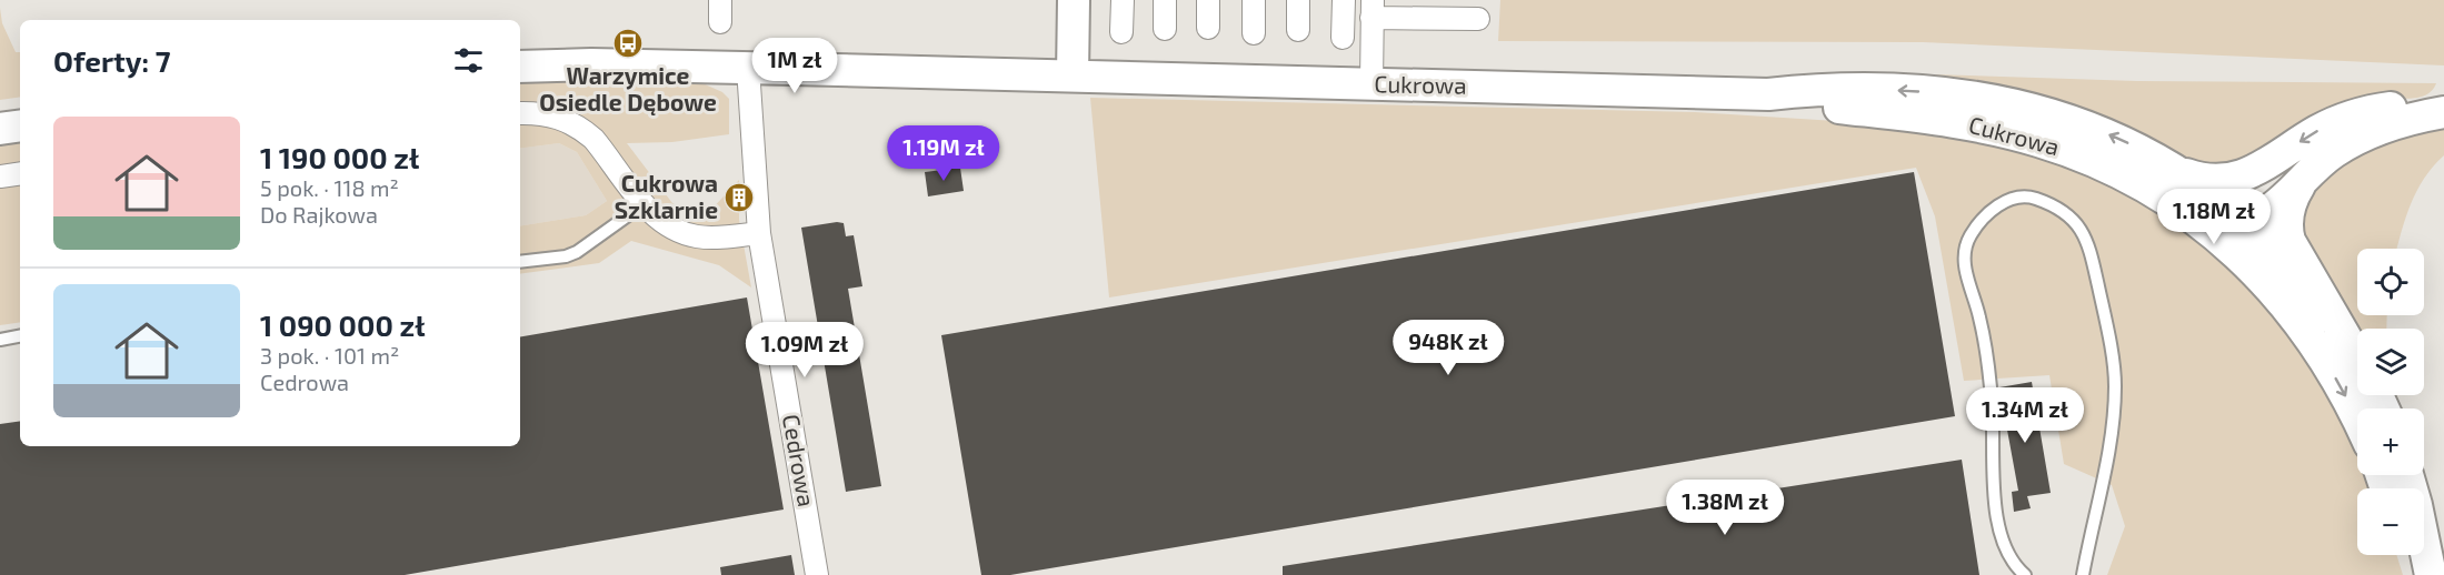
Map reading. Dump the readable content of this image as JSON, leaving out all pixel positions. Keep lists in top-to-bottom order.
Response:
{
  "streets": {
    "street": ["Cukrowa", "Cedrowa"]
  },
  "crossings": [
    ["Cukrowa", "Cedrowa"]
  ],
  "places": {
    "bus stop": ["Warzymice Osiedle Dębowe"],
    "building": ["Cukrowa Szklarnie"]
  },
  "page": {
    "heading": "Oferty: 7",
    "price": [
      "1M zł",
      "1.19M zł",
      "1.18M zł",
      "948K zł",
      "1.09M zł",
      "1.34M zł",
      "1.38M zł"
    ],
    "list": [
      {
        "name": "1 190 000 zł",
        "note": "5 pok. · 118 m² · Do Rajkowa"
      },
      {
        "name": "1 090 000 zł",
        "note": "3 pok. · 101 m² · Cedrowa"
      }
    ],
    "map_buttons": ["+", "−"]
  }
}
